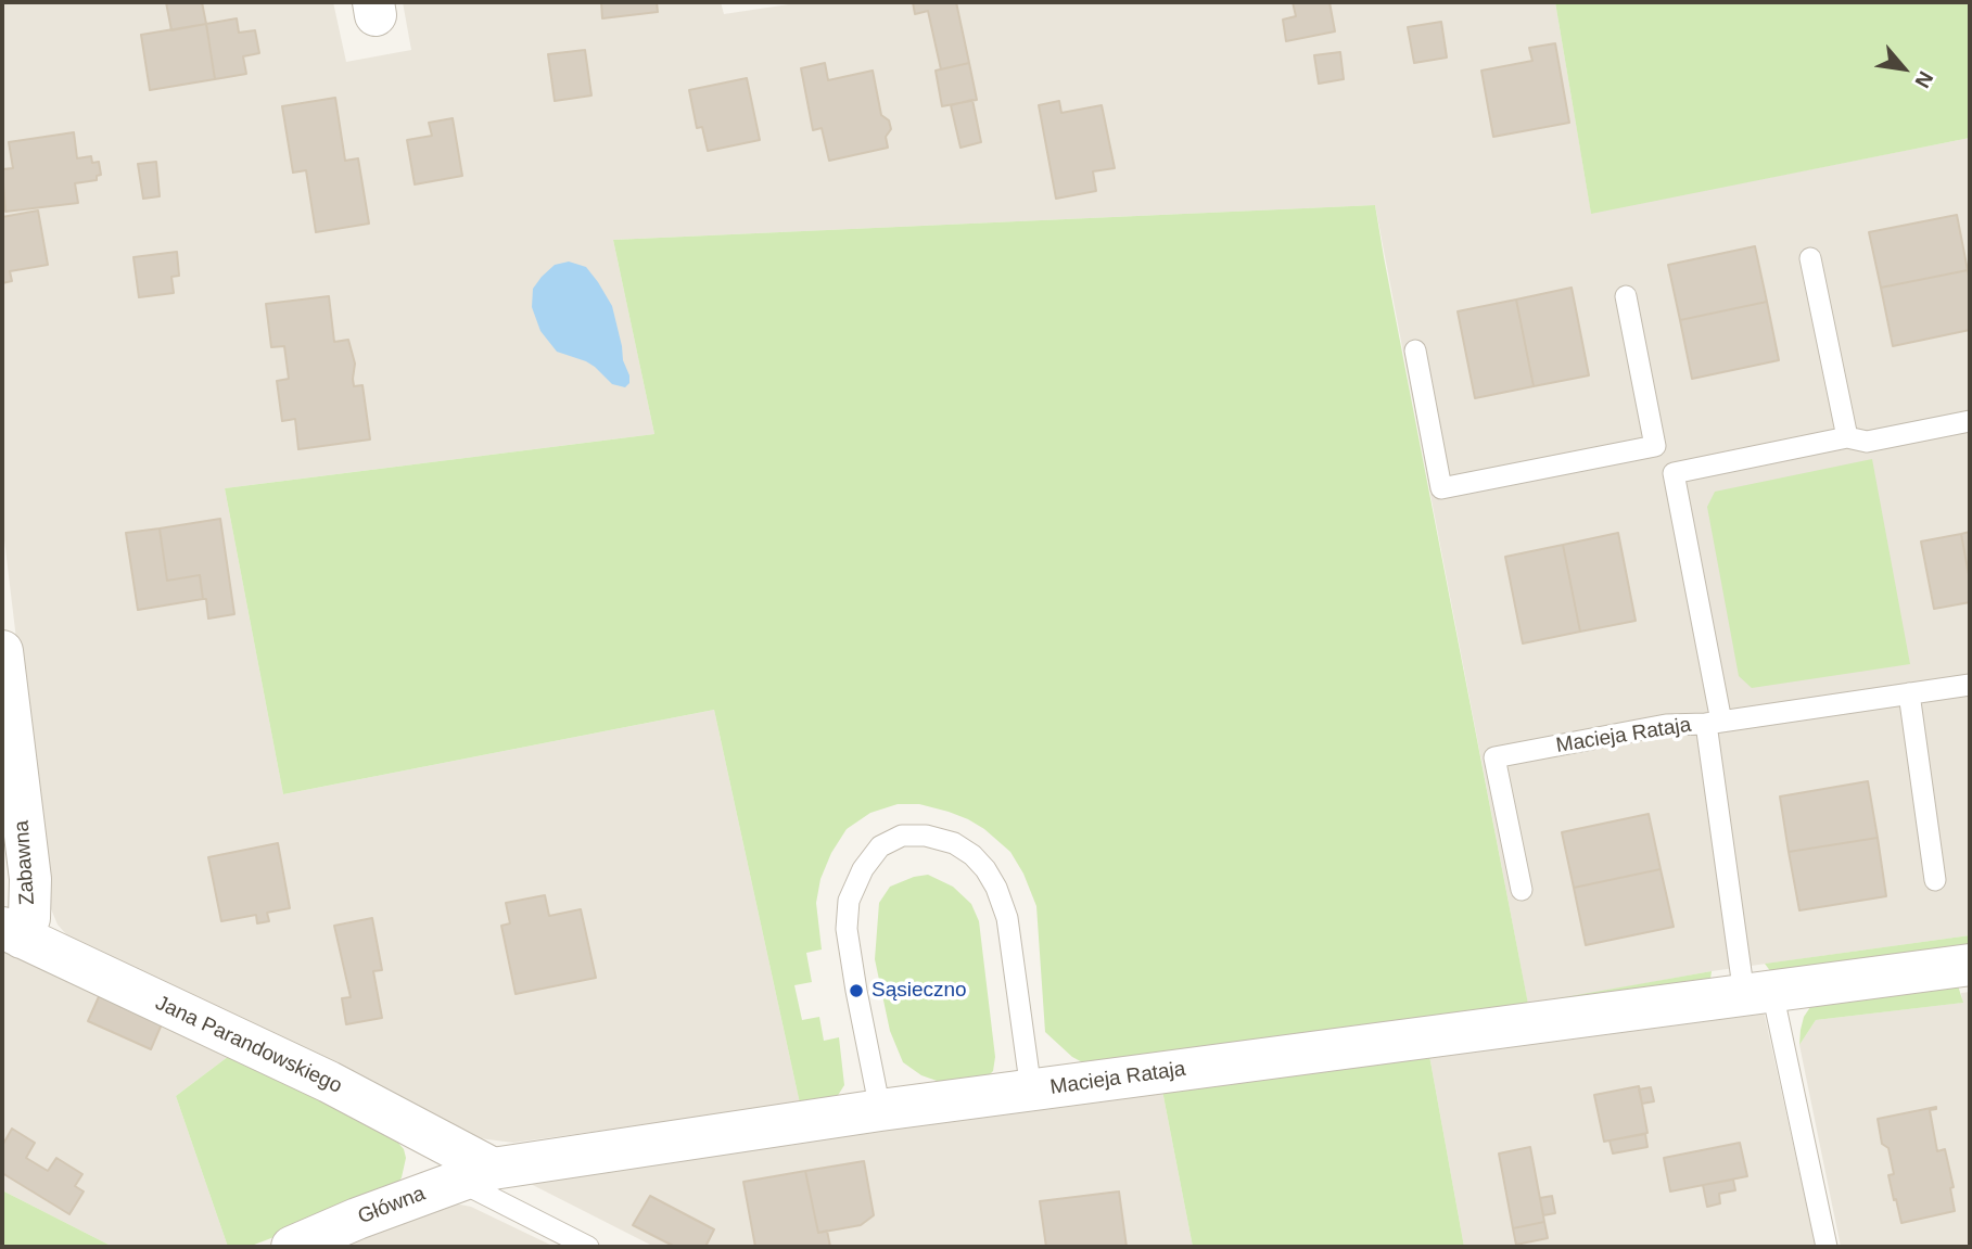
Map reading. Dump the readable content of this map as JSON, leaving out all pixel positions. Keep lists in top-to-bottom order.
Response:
{
  "streets": {
    "street": [
      "Macieja Rataja",
      "Zabawna",
      "Jana Parandowskiego",
      "Główna"
    ]
  },
  "crossings": [
    ["Macieja Rataja", "Jana Parandowskiego"],
    ["Macieja Rataja", "Główna"],
    ["Zabawna", "Jana Parandowskiego"],
    ["Jana Parandowskiego", "Główna"]
  ],
  "places": ["Sąsieczno"],
  "north": "bottom right"
}
